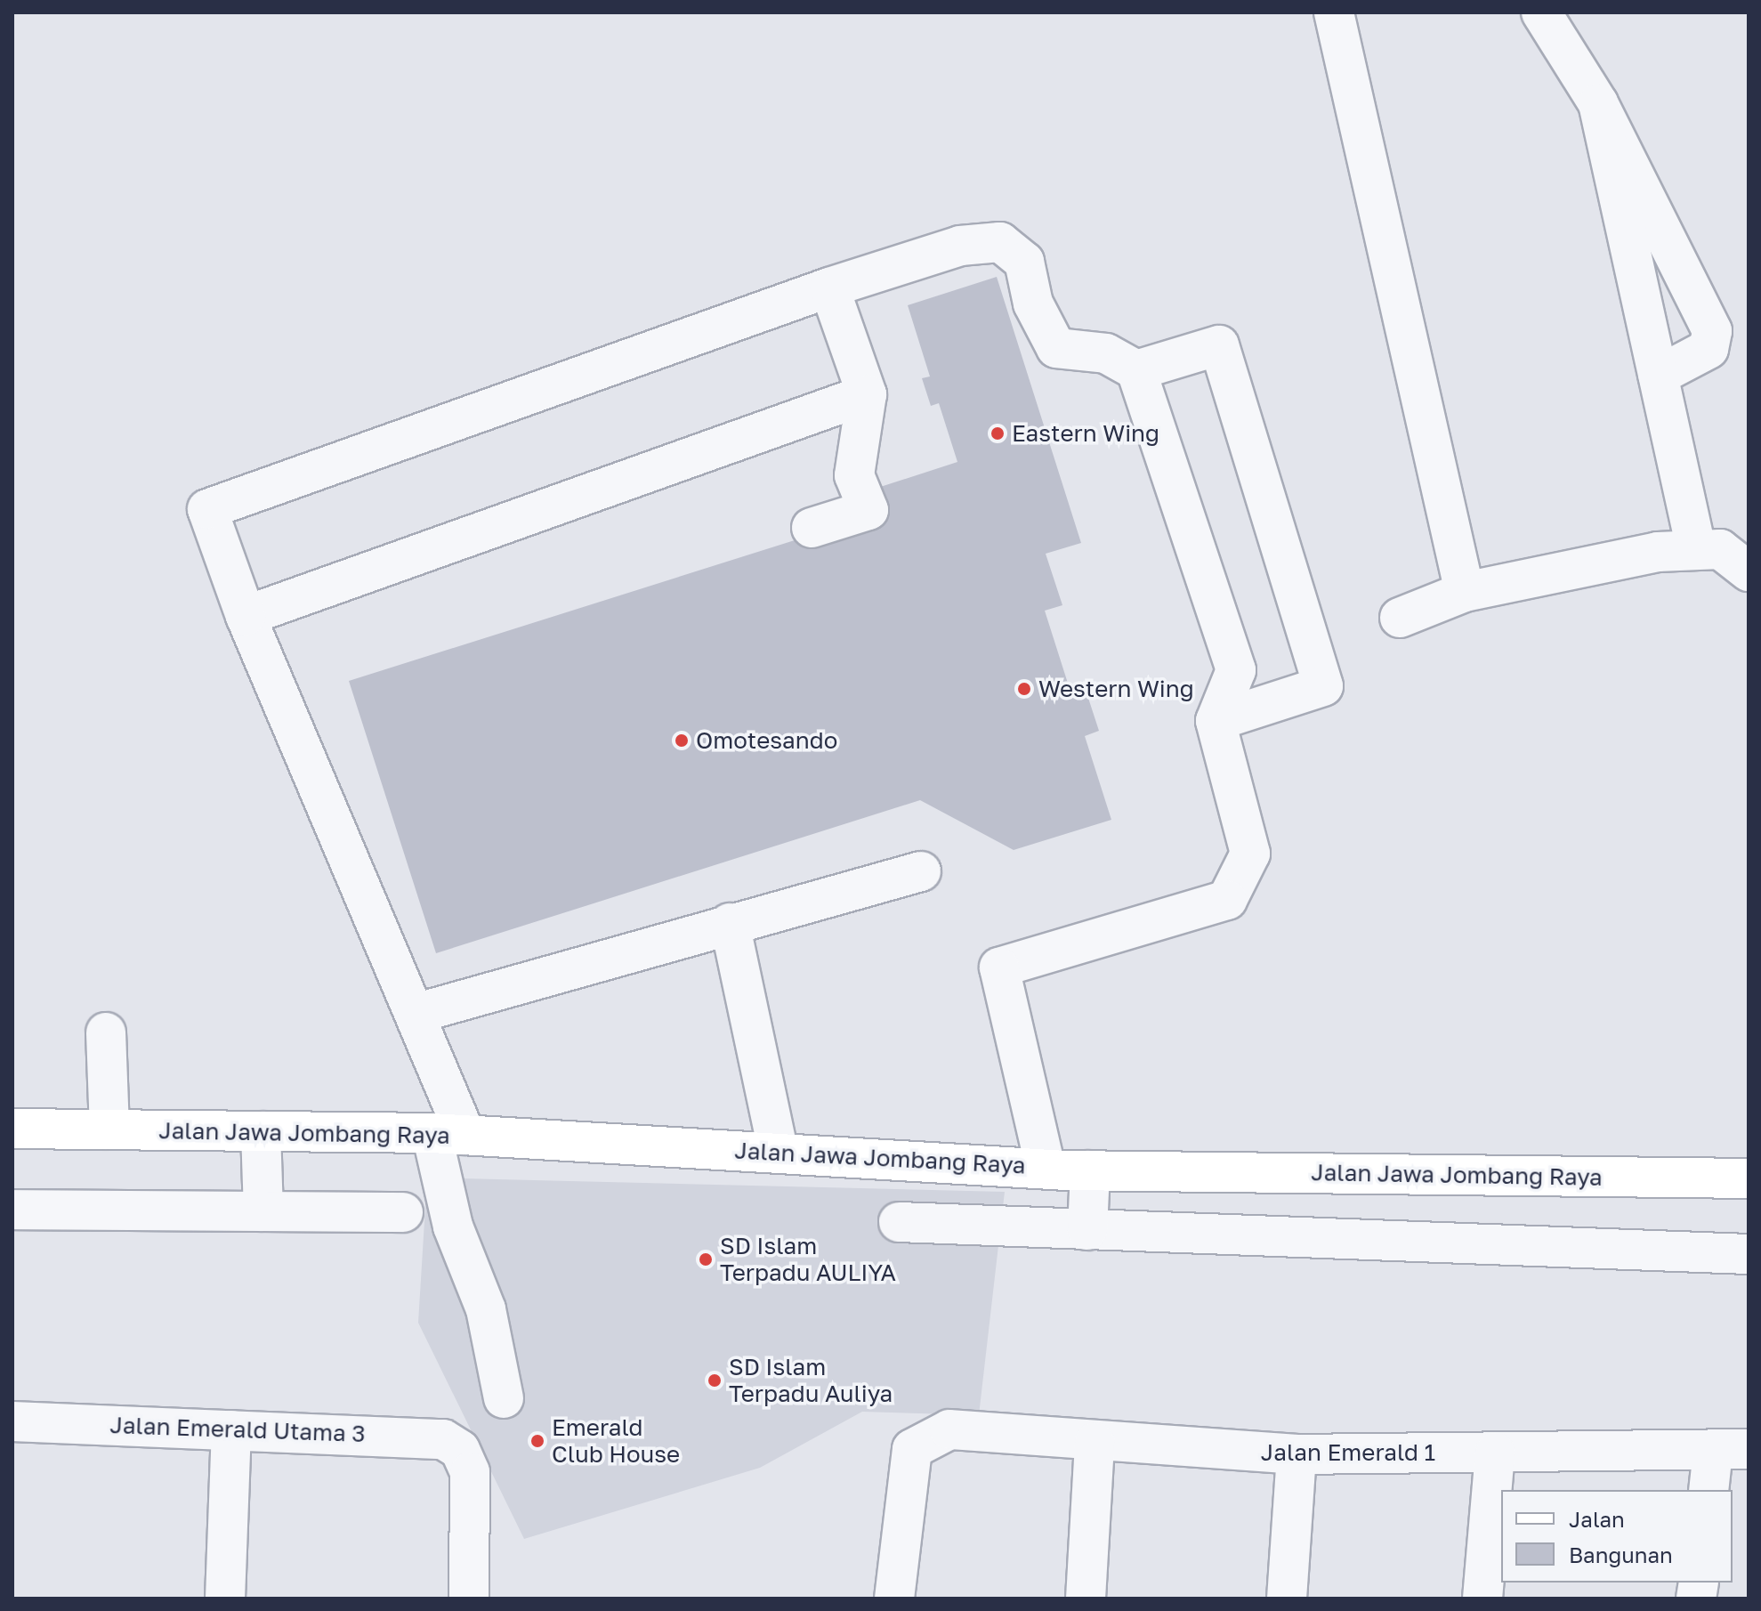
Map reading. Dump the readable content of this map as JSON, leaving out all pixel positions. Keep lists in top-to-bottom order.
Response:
{
  "streets": {
    "main road": ["Jalan Jawa Jombang Raya"],
    "street": ["Jalan Emerald Utama 3", "Jalan Emerald 1"]
  },
  "places": [
    "Eastern Wing",
    "Western Wing",
    "Omotesando",
    "SD Islam Terpadu AULIYA",
    "SD Islam Terpadu Auliya",
    "Emerald Club House"
  ],
  "legend": ["Jalan", "Bangunan"]
}
